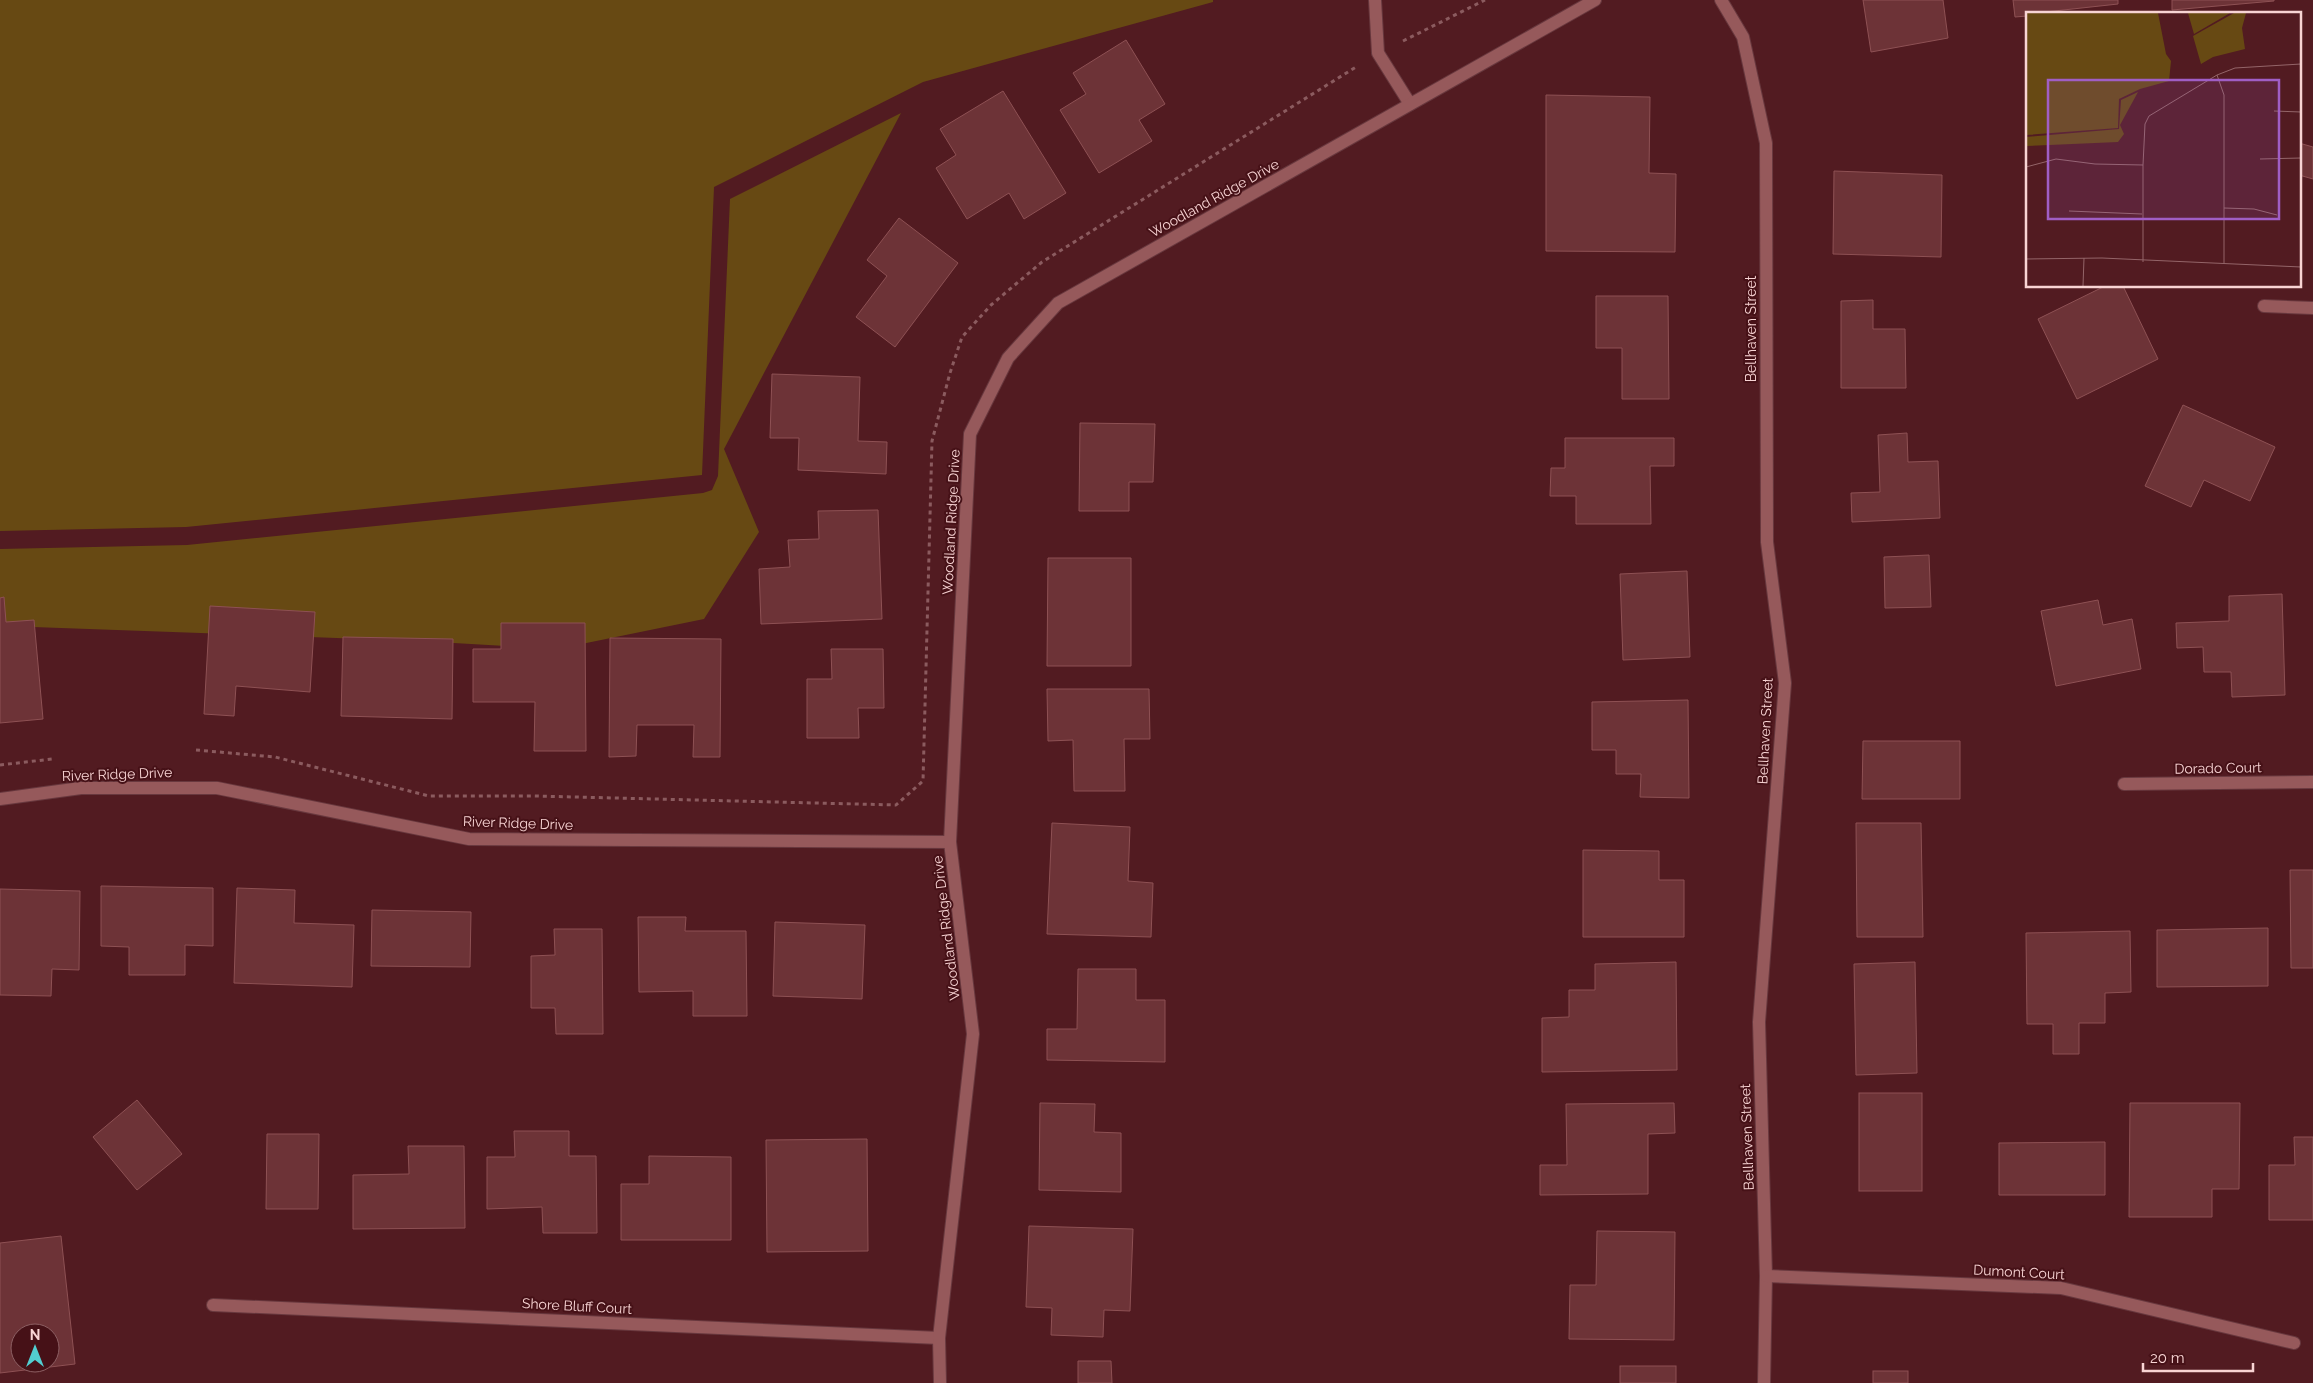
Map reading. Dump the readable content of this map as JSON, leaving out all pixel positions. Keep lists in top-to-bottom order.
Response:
{
  "streets": {
    "street": [
      "Woodland Ridge Drive",
      "Bellhaven Street",
      "Dorado Court",
      "River Ridge Drive",
      "Dumont Court",
      "Shore Bluff Court"
    ]
  },
  "crossings": [
    ["Woodland Ridge Drive", "River Ridge Drive"],
    ["Woodland Ridge Drive", "Shore Bluff Court"],
    ["Bellhaven Street", "Dumont Court"]
  ],
  "scale_bar": "20 m",
  "north": "top"
}
